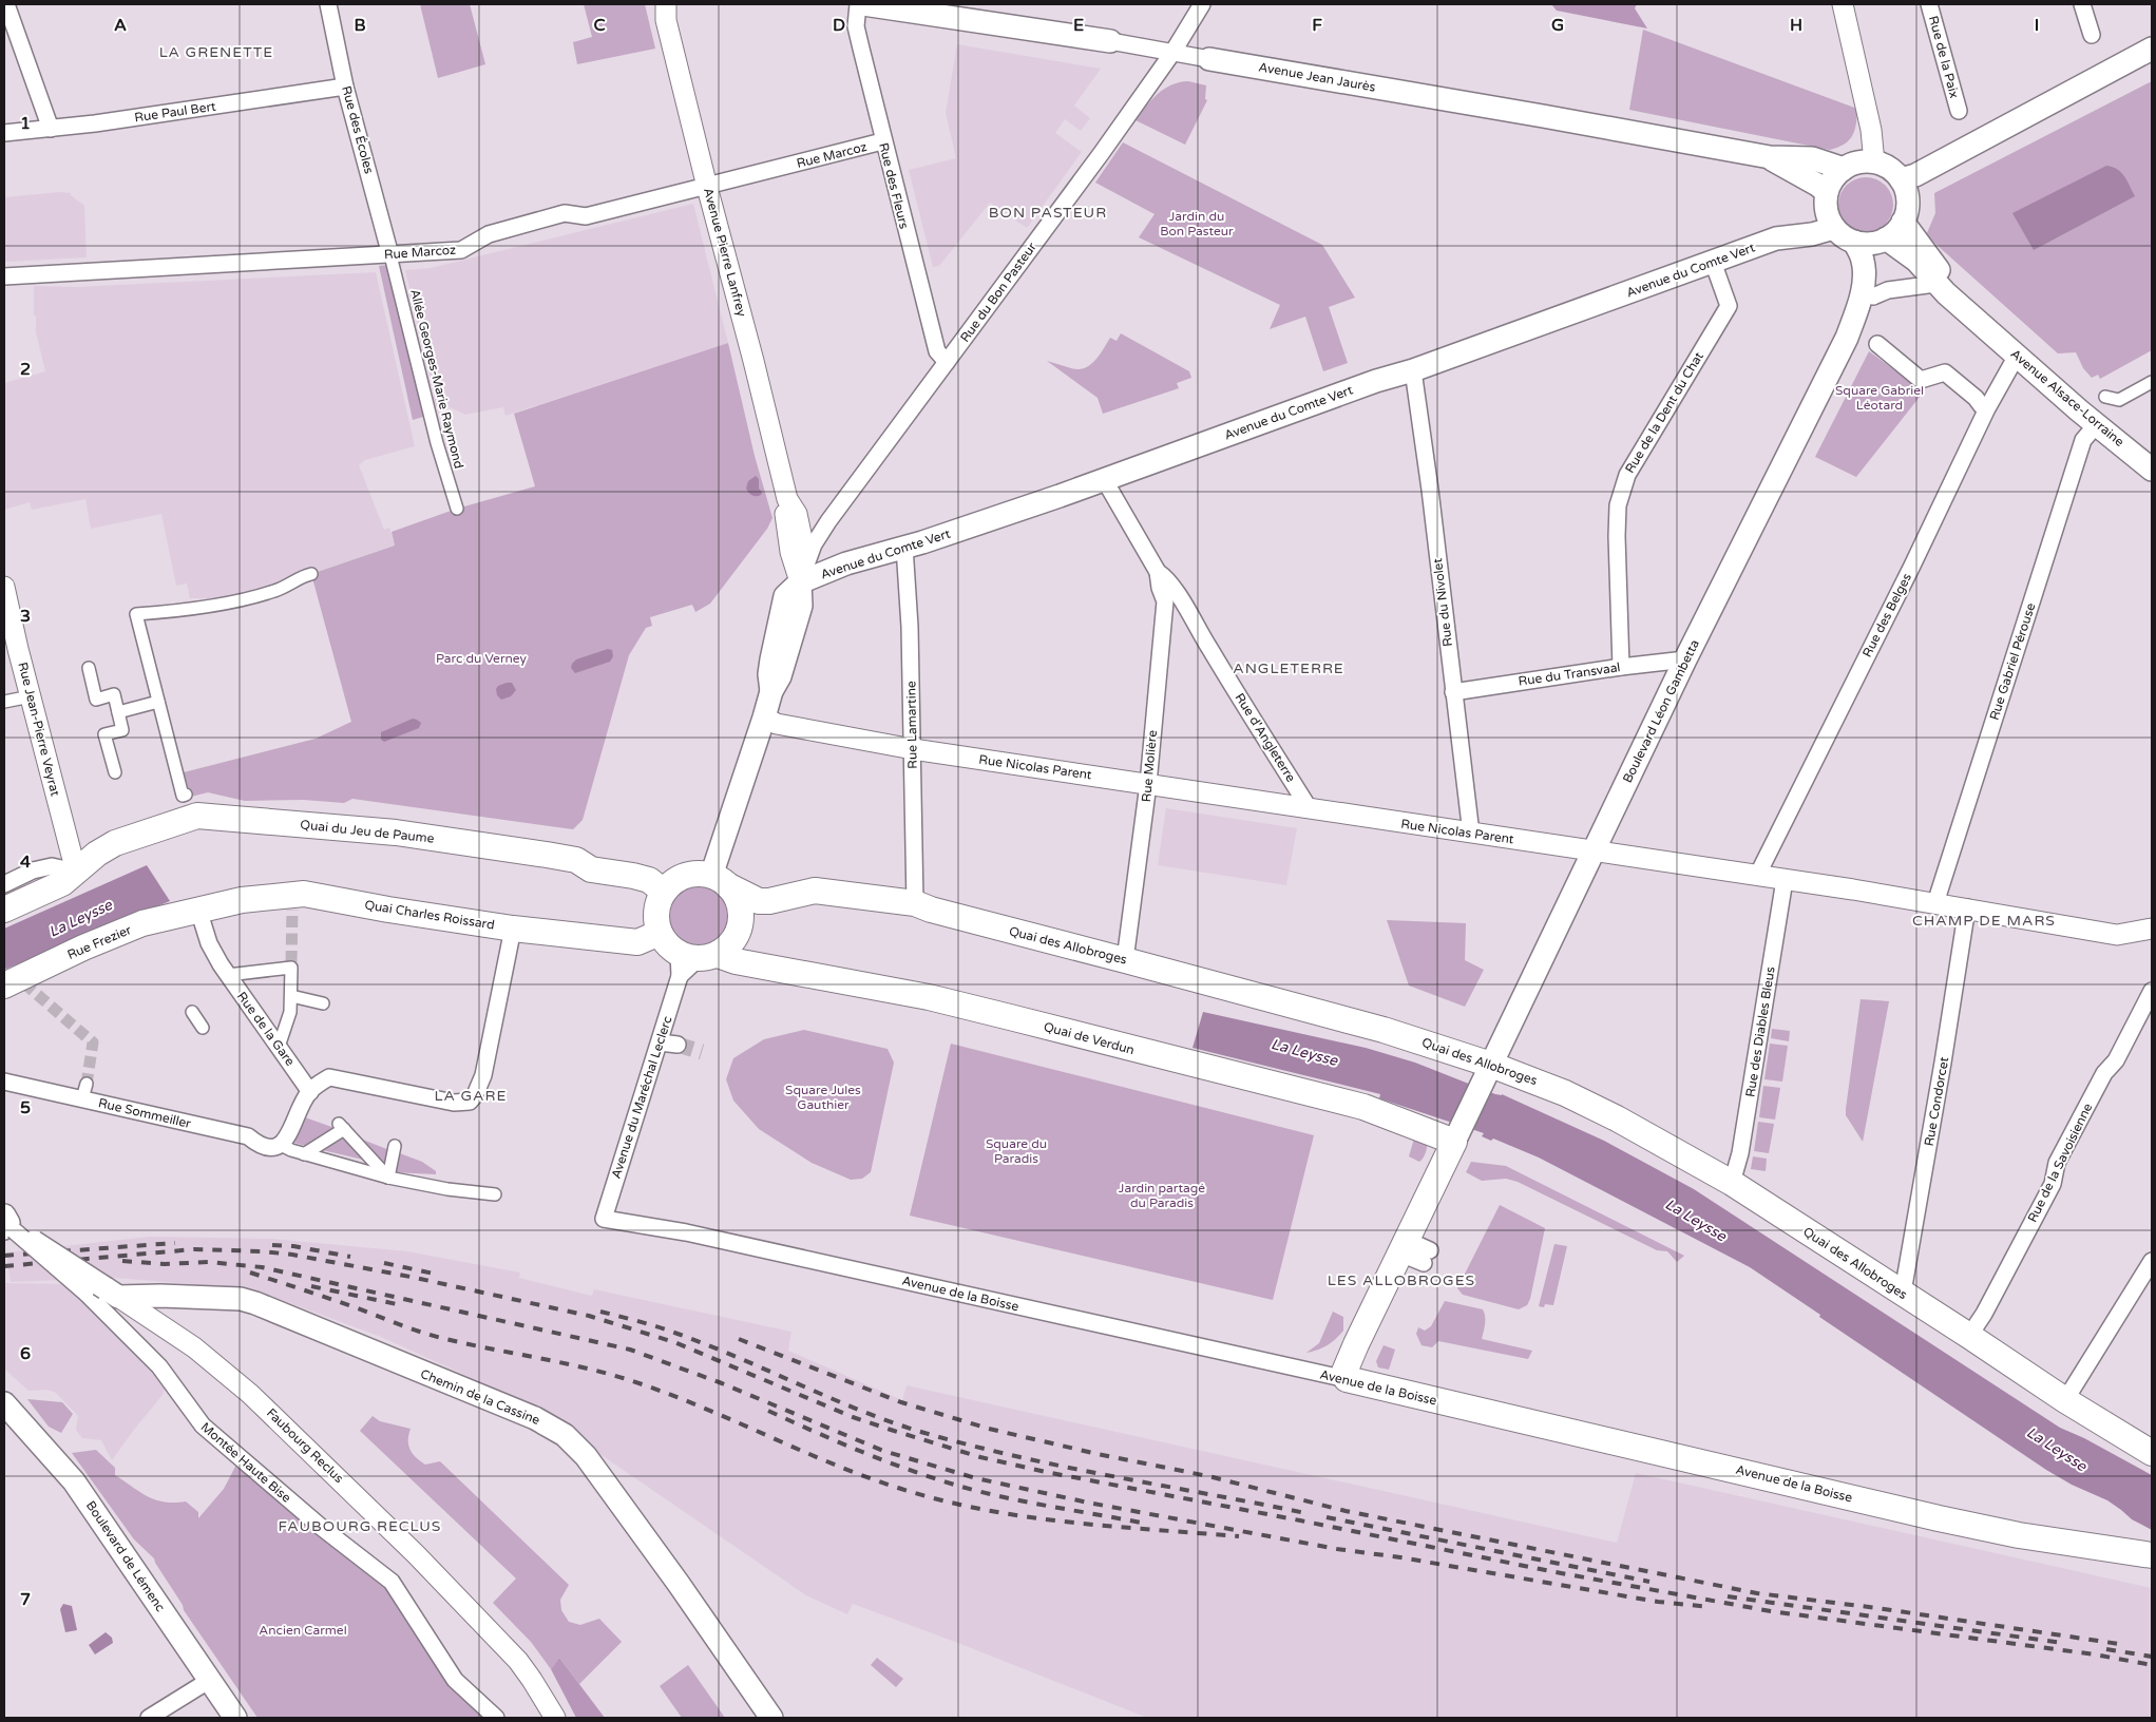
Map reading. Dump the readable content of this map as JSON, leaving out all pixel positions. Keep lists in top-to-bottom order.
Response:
{
  "streets": {
    "main road": [
      "Avenue Jean Jaurès",
      "Avenue du Comte Vert",
      "Avenue Alsace-Lorraine",
      "Boulevard Léon Gambetta",
      "Quai du Jeu de Paume",
      "Quai Charles Roissard",
      "Rue Frezier",
      "Quai des Allobroges",
      "Quai de Verdun",
      "Avenue de la Boisse",
      "Chemin de la Cassine",
      "Faubourg Reclus",
      "Boulevard de Lémenc"
    ],
    "street": [
      "Rue de la Paix",
      "Rue Paul Bert",
      "Rue des Écoles",
      "Rue Marcoz",
      "Rue des Fleurs",
      "Avenue Pierre Lanfrey",
      "Rue du Bon Pasteur",
      "Allée Georges-Marie Raymond",
      "Rue de la Dent du Chat",
      "Rue du Nivolet",
      "Rue des Belges",
      "Rue Gabriel Pérouse",
      "Rue du Transvaal",
      "Rue Lamartine",
      "Rue Jean-Pierre Veyrat",
      "Rue d'Angleterre",
      "Rue Molière",
      "Rue Nicolas Parent",
      "Rue de la Gare",
      "Rue des Diables Bleus",
      "Avenue du Maréchal Leclerc",
      "Rue Condorcet",
      "Rue Sommeiller",
      "Rue de la Savoisienne",
      "Montée Haute Bise"
    ]
  },
  "crossings": [
    ["Avenue Jean Jaurès", "Avenue du Comte Vert"],
    ["Avenue Jean Jaurès", "Rue du Bon Pasteur"],
    ["Avenue Jean Jaurès", "Avenue Alsace-Lorraine"],
    ["Avenue Jean Jaurès", "Boulevard Léon Gambetta"],
    ["Rue Paul Bert", "Rue des Écoles"],
    ["Rue des Écoles", "Rue Marcoz"],
    ["Rue des Écoles", "Allée Georges-Marie Raymond"],
    ["Rue Marcoz", "Rue des Fleurs"],
    ["Rue Marcoz", "Avenue Pierre Lanfrey"],
    ["Rue Marcoz", "Allée Georges-Marie Raymond"],
    ["Rue des Fleurs", "Rue du Bon Pasteur"],
    ["Avenue Pierre Lanfrey", "Avenue du Comte Vert"],
    ["Avenue Pierre Lanfrey", "Rue du Bon Pasteur"],
    ["Avenue du Comte Vert", "Rue du Bon Pasteur"],
    ["Avenue du Comte Vert", "Avenue Alsace-Lorraine"],
    ["Avenue du Comte Vert", "Rue de la Dent du Chat"],
    ["Avenue du Comte Vert", "Rue du Nivolet"],
    ["Avenue du Comte Vert", "Boulevard Léon Gambetta"],
    ["Avenue du Comte Vert", "Rue Lamartine"],
    ["Avenue du Comte Vert", "Rue d'Angleterre"],
    ["Avenue Alsace-Lorraine", "Rue des Belges"],
    ["Avenue Alsace-Lorraine", "Rue Gabriel Pérouse"],
    ["Avenue Alsace-Lorraine", "Boulevard Léon Gambetta"],
    ["Rue de la Dent du Chat", "Rue du Transvaal"],
    ["Rue du Nivolet", "Rue du Transvaal"],
    ["Rue du Nivolet", "Rue Nicolas Parent"],
    ["Rue des Belges", "Rue Nicolas Parent"],
    ["Rue Gabriel Pérouse", "Rue Nicolas Parent"],
    ["Rue du Transvaal", "Boulevard Léon Gambetta"],
    ["Boulevard Léon Gambetta", "Rue Nicolas Parent"],
    ["Boulevard Léon Gambetta", "Quai des Allobroges"],
    ["Boulevard Léon Gambetta", "Quai de Verdun"],
    ["Rue Lamartine", "Rue Nicolas Parent"],
    ["Rue Lamartine", "Quai des Allobroges"],
    ["Rue Jean-Pierre Veyrat", "Quai du Jeu de Paume"],
    ["Rue d'Angleterre", "Rue Molière"],
    ["Rue d'Angleterre", "Rue Nicolas Parent"],
    ["Rue Molière", "Rue Nicolas Parent"],
    ["Rue Molière", "Quai des Allobroges"],
    ["Rue Nicolas Parent", "Rue des Diables Bleus"],
    ["Rue Nicolas Parent", "Rue Condorcet"],
    ["Quai du Jeu de Paume", "Quai Charles Roissard"],
    ["Quai du Jeu de Paume", "Quai des Allobroges"],
    ["Quai du Jeu de Paume", "Quai de Verdun"],
    ["Quai du Jeu de Paume", "Avenue du Maréchal Leclerc"],
    ["Quai Charles Roissard", "Rue Frezier"],
    ["Quai Charles Roissard", "Quai des Allobroges"],
    ["Quai Charles Roissard", "Rue de la Gare"],
    ["Quai Charles Roissard", "Quai de Verdun"],
    ["Quai Charles Roissard", "Avenue du Maréchal Leclerc"],
    ["Rue Frezier", "Rue de la Gare"],
    ["Quai des Allobroges", "Rue des Diables Bleus"],
    ["Quai des Allobroges", "Quai de Verdun"],
    ["Quai des Allobroges", "Avenue du Maréchal Leclerc"],
    ["Quai des Allobroges", "Rue Condorcet"],
    ["Quai des Allobroges", "Rue de la Savoisienne"],
    ["Quai de Verdun", "Avenue du Maréchal Leclerc"],
    ["Avenue du Maréchal Leclerc", "Avenue de la Boisse"],
    ["Chemin de la Cassine", "Faubourg Reclus"],
    ["Chemin de la Cassine", "Montée Haute Bise"],
    ["Faubourg Reclus", "Montée Haute Bise"]
  ],
  "districts": [
    "LA GRENETTE",
    "BON PASTEUR",
    "ANGLETERRE",
    "CHAMP DE MARS",
    "LA GARE",
    "LES ALLOBROGES",
    "FAUBOURG RECLUS"
  ],
  "water": ["La Leysse"],
  "parks": [
    "Jardin du Bon Pasteur",
    "Square Gabriel Léotard",
    "Parc du Verney",
    "Square Jules Gauthier",
    "Square du Paradis",
    "Jardin partagé du Paradis",
    "Ancien Carmel"
  ],
  "grid": {
    "columns": [
      "A",
      "B",
      "C",
      "D",
      "E",
      "F",
      "G",
      "H",
      "I"
    ],
    "rows": [
      "1",
      "2",
      "3",
      "4",
      "5",
      "6",
      "7"
    ]
  }
}
